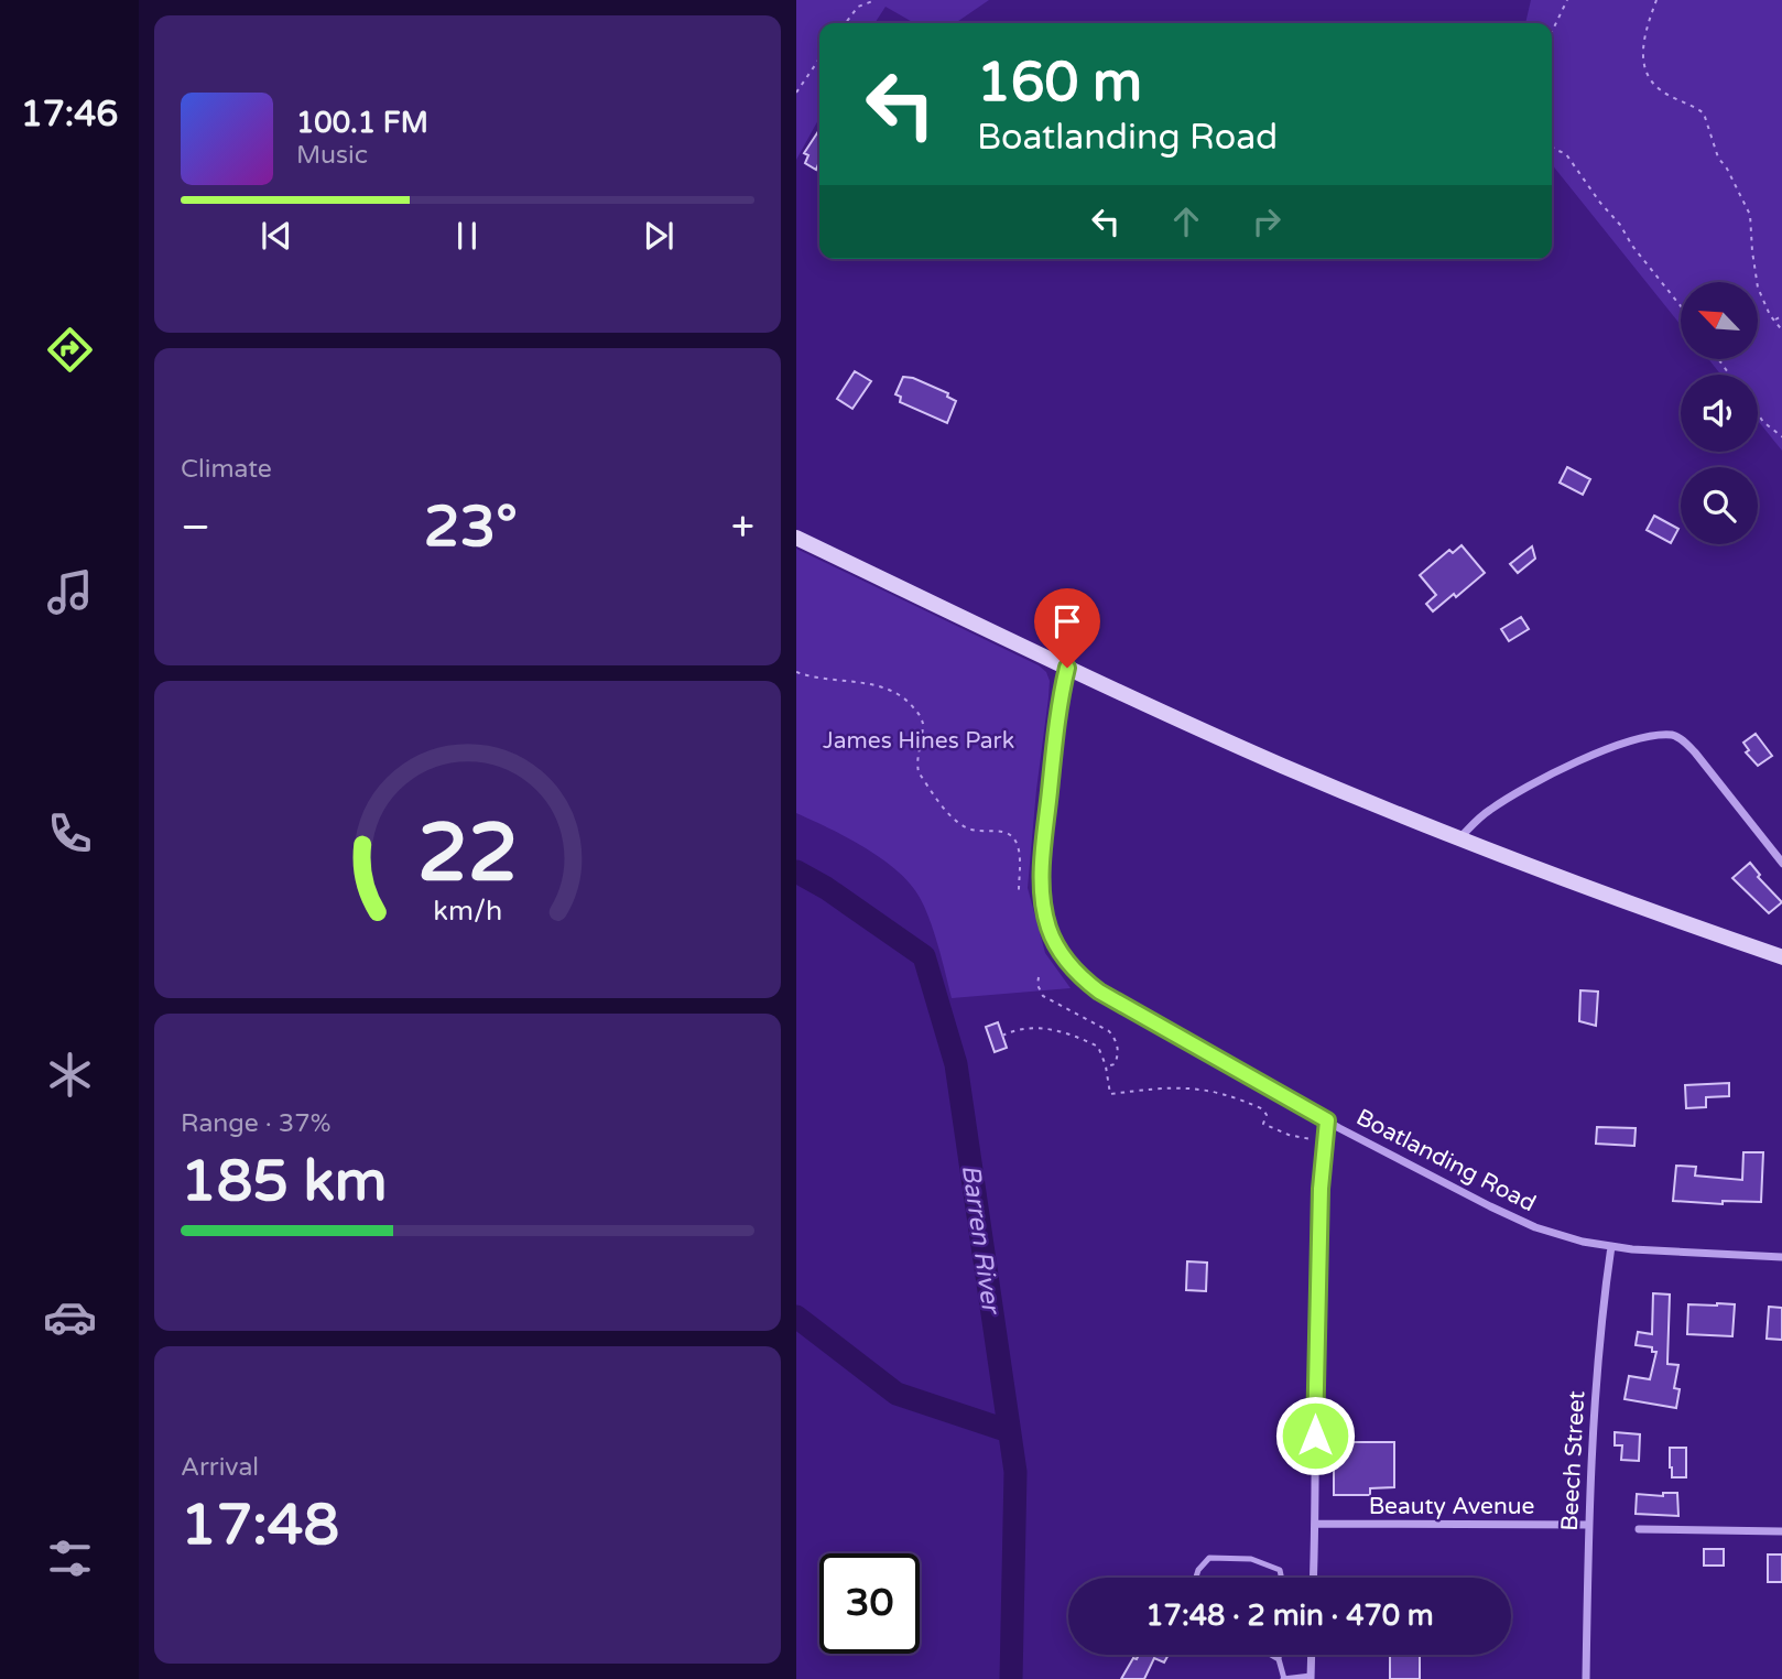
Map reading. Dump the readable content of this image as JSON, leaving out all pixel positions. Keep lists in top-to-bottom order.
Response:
{
  "streets": {
    "street": ["Boatlanding Road", "Beech Street", "Beauty Avenue"]
  },
  "crossings": [
    ["Boatlanding Road", "Beech Street"],
    ["Beech Street", "Beauty Avenue"]
  ],
  "water": ["Barren River"],
  "parks": ["James Hines Park"],
  "north": "top left",
  "page": {
    "tabs": "17:46",
    "turn": ["160 m", "Boatlanding Road"],
    "song": ["100.1 FM", "Music"],
    "tile": [
      "Climate",
      ["Range · 37%", "185 km"],
      ["Arrival", "17:48"]
    ],
    "heat": ["−", "23°", "+"],
    "limit": "30",
    "trip": "17:48 · 2 min · 470 m",
    "gauge": ["22", "km/h"]
  }
}
